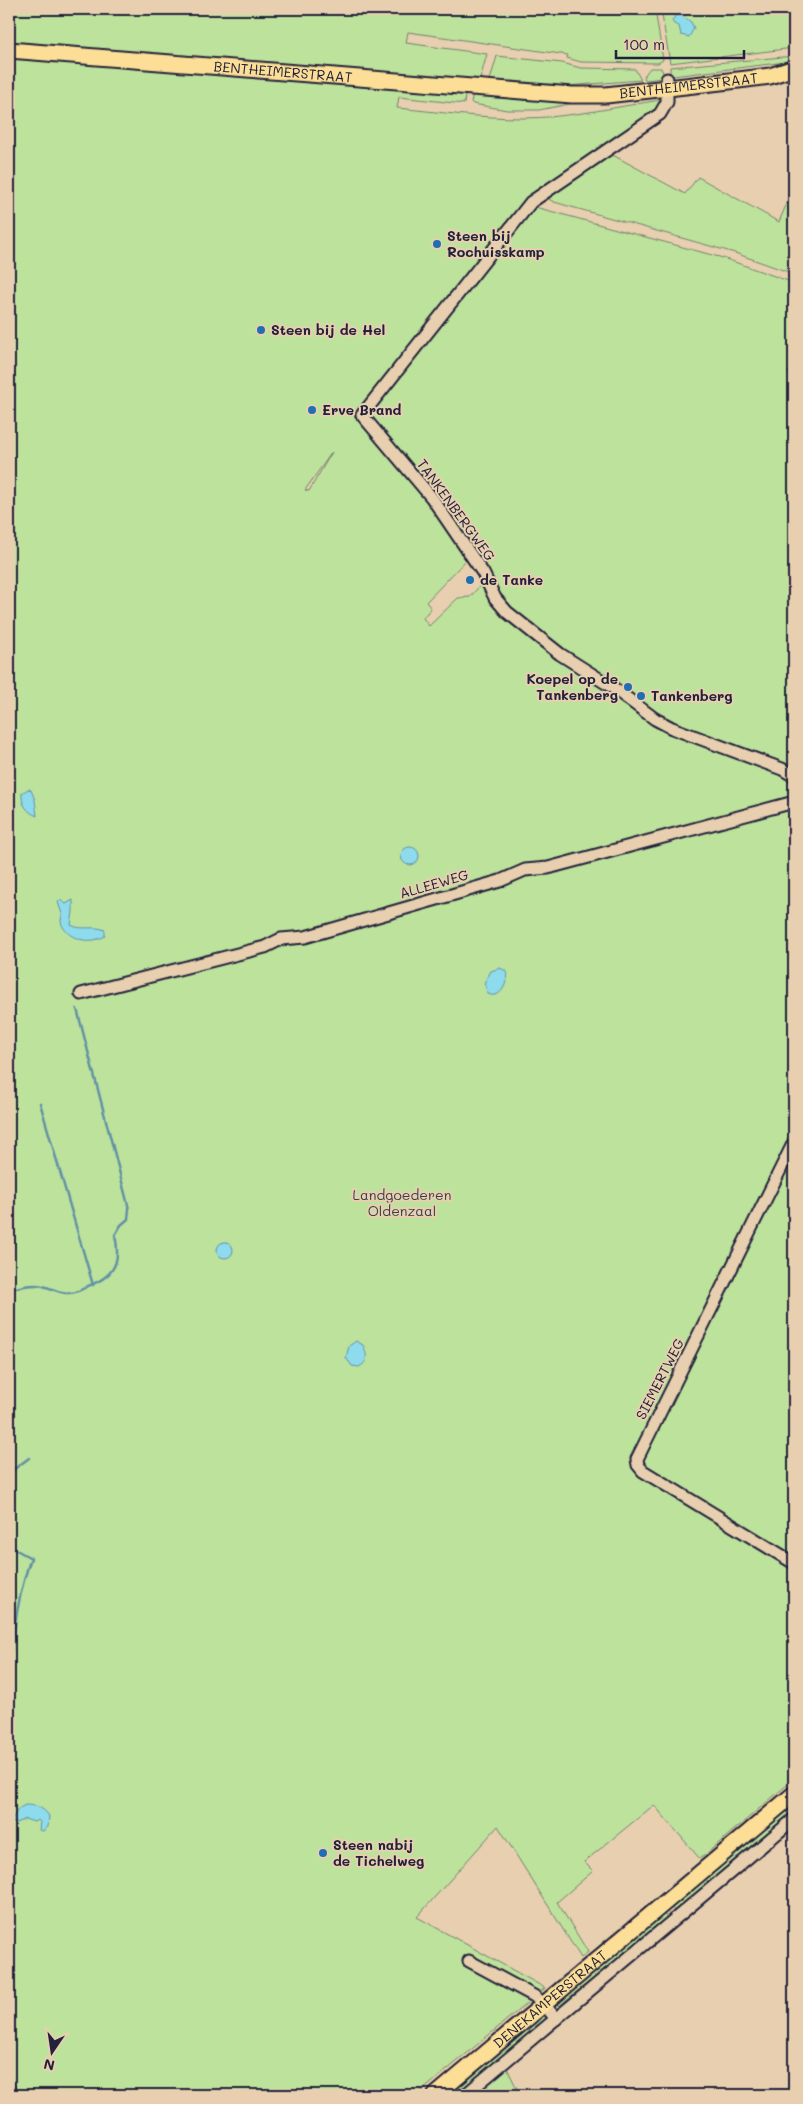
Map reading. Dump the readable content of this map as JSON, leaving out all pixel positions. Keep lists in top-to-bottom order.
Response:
{
  "streets": {
    "main road": ["BENTHEIMERSTRAAT", "DENEKAMPERSTRAAT"],
    "street": ["TANKENBERGWEG", "ALLEEWEG", "SIEMERTWEG"]
  },
  "crossings": [
    ["BENTHEIMERSTRAAT", "TANKENBERGWEG"]
  ],
  "parks": ["Landgoederen Oldenzaal"],
  "places": [
    "Steen bij Rochuisskamp",
    "Steen bij de Hel",
    "Erve Brand",
    "de Tanke",
    "Koepel op de Tankenberg",
    "Tankenberg",
    "Steen nabij de Tichelweg"
  ],
  "scale_bar": "100 m",
  "north": "bottom"
}
